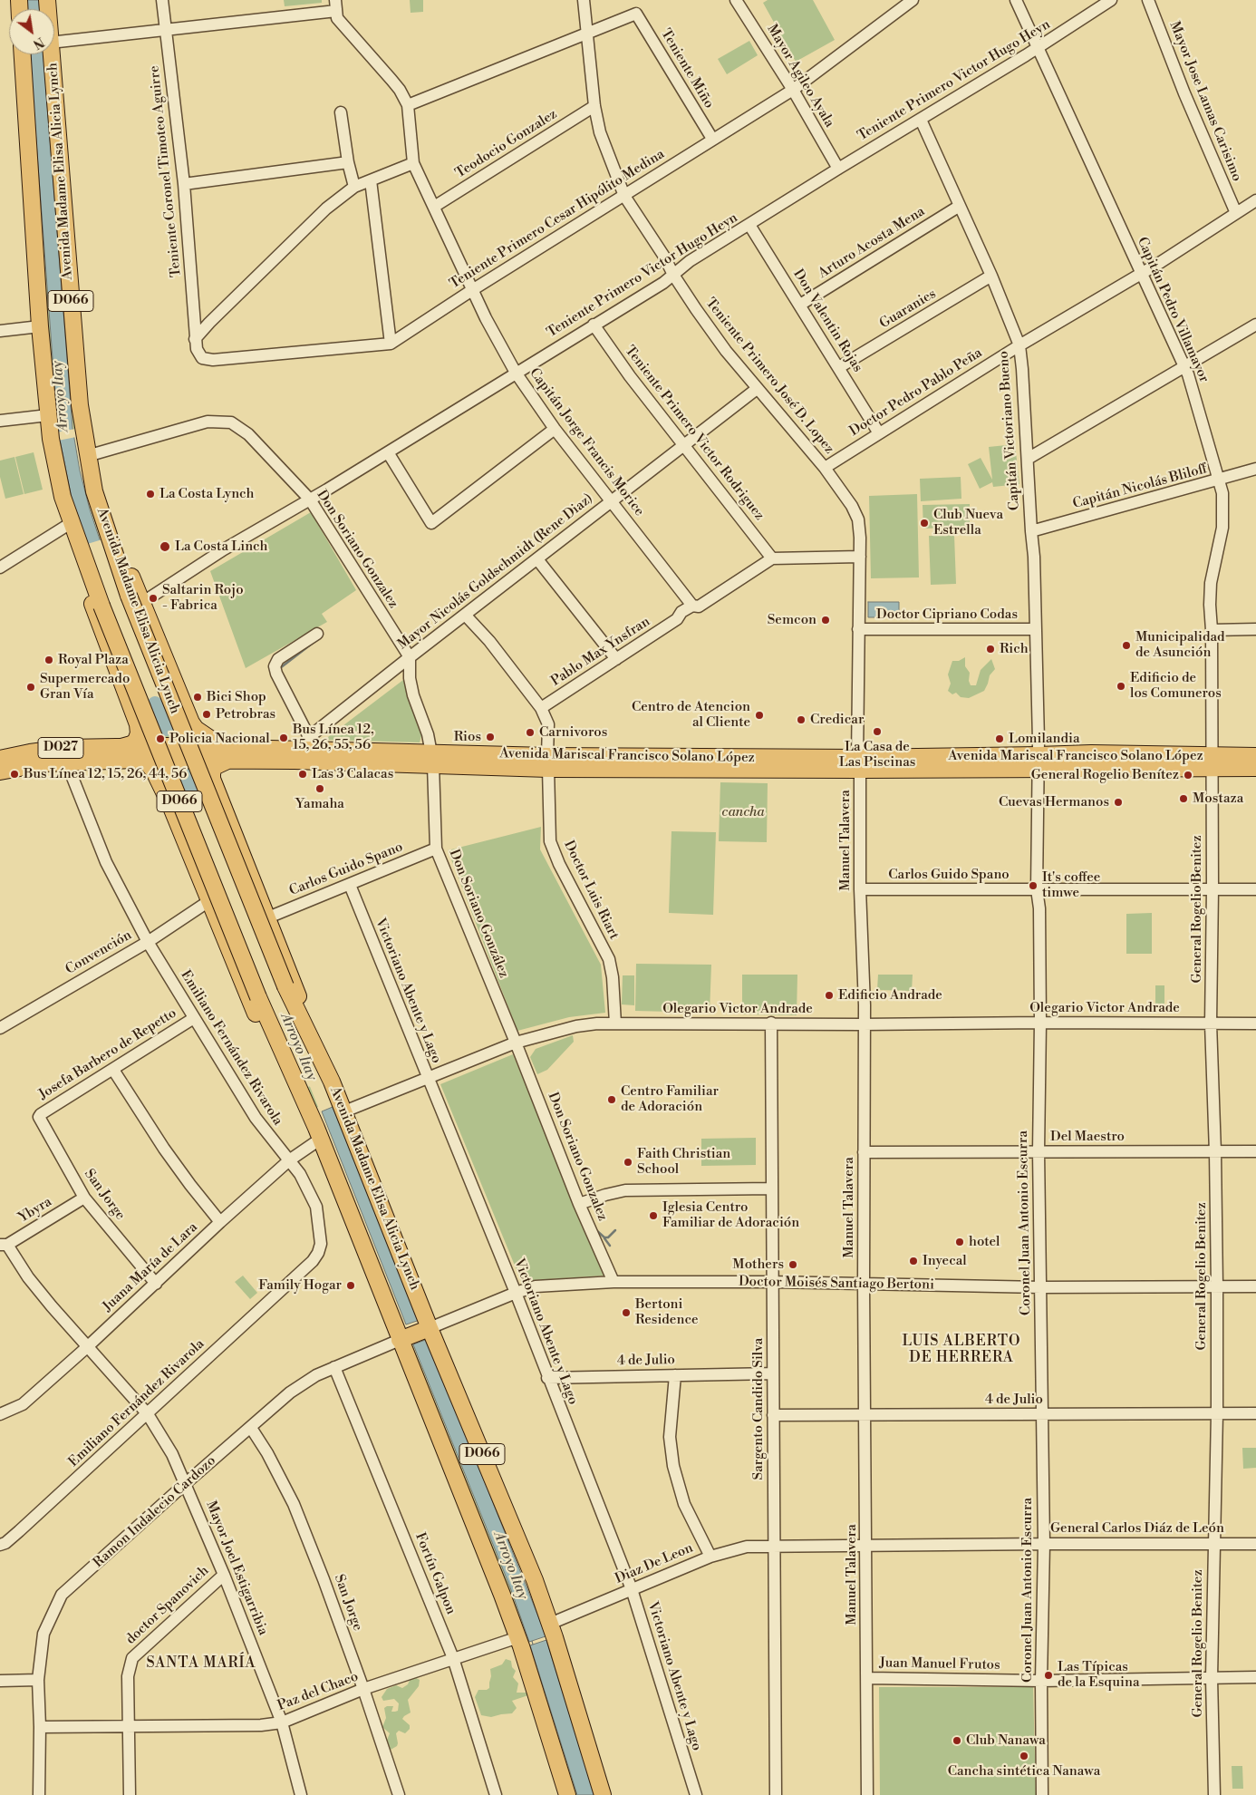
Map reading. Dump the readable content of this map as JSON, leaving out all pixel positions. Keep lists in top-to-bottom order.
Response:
{
  "streets": {
    "highway": [
      "Avenida Madame Elisa Alicia Lynch",
      "D066",
      "D027",
      "Avenida Mariscal Francisco Solano López",
      "Ramon Indalecio Cardozo"
    ],
    "street": [
      "Teniente Miño",
      "Mayor Agileo Ayala",
      "Teniente Primero Victor Hugo Heyn",
      "Mayor Jose Lamas Carisimo",
      "Teodocio Gonzalez",
      "Teniente Coronel Timoteo Aguirre",
      "Teniente Primero Cesar Hipólito Medina",
      "Arturo Acosta Mena",
      "Guaranies",
      "Capitán Pedro Villamayor",
      "Don Valentin Rojas",
      "Teniente Primero José D. Lopez",
      "Doctor Pedro Pablo Peña",
      "Capitán Victoriano Bueno",
      "Teniente Primero Victor Rodriguez",
      "Capitán Jorge Francis Morice",
      "Capitán Nicolás Bliloff",
      "Don Soriano Gonzalez",
      "Mayor Nicolás Goldschmidt (Rene Diaz)",
      "Doctor Cipriano Codas",
      "Pablo Max Ynsfran",
      "Manuel Talavera",
      "Carlos Guido Spano",
      "Doctor Luis Riart",
      "General Rogelio Benitez",
      "Don Soriano González",
      "Convención",
      "Victoriano Abente y Lago",
      "Olegario Victor Andrade",
      "Emiliano Fernández Rivarola",
      "Josefa Barbero de Repetto",
      "Del Maestro",
      "San Jorge",
      "Ybyra",
      "Coronel Juan Antonio Escurra",
      "Juana María de Lara",
      "Doctor Moisés Santiago Bertoni",
      "4 de Julio",
      "Sargento Candido Silva",
      "General Carlos Diáz de León",
      "Diaz De Leon",
      "Mayor Joel Estigarribia",
      "Fortín Galpon",
      "doctor Spanovich",
      "Juan Manuel Frutos",
      "Paz del Chaco"
    ]
  },
  "crossings": [
    ["Teniente Miño", "Teniente Primero Cesar Hipólito Medina"],
    ["Teniente Miño", "Teniente Primero José D. Lopez"],
    ["Mayor Agileo Ayala", "Teniente Primero Victor Hugo Heyn"],
    ["Mayor Agileo Ayala", "Teniente Primero Cesar Hipólito Medina"],
    ["Teniente Primero Victor Hugo Heyn", "Avenida Madame Elisa Alicia Lynch"],
    ["Teniente Primero Victor Hugo Heyn", "Capitán Pedro Villamayor"],
    ["Teniente Primero Victor Hugo Heyn", "Don Valentin Rojas"],
    ["Teniente Primero Victor Hugo Heyn", "Teniente Primero José D. Lopez"],
    ["Teniente Primero Victor Hugo Heyn", "Capitán Victoriano Bueno"],
    ["Teniente Primero Victor Hugo Heyn", "Teniente Primero Victor Rodriguez"],
    ["Teniente Primero Victor Hugo Heyn", "Capitán Jorge Francis Morice"],
    ["Teniente Primero Victor Hugo Heyn", "Don Soriano Gonzalez"],
    ["Mayor Jose Lamas Carisimo", "Doctor Pedro Pablo Peña"],
    ["Teodocio Gonzalez", "Teniente Primero José D. Lopez"],
    ["Teodocio Gonzalez", "Capitán Jorge Francis Morice"],
    ["Avenida Madame Elisa Alicia Lynch", "Don Soriano Gonzalez"],
    ["Avenida Madame Elisa Alicia Lynch", "Olegario Victor Andrade"],
    ["Avenida Madame Elisa Alicia Lynch", "Doctor Moisés Santiago Bertoni"],
    ["Avenida Madame Elisa Alicia Lynch", "Ramon Indalecio Cardozo"],
    ["Avenida Madame Elisa Alicia Lynch", "Diaz De Leon"],
    ["Teniente Coronel Timoteo Aguirre", "Teniente Primero Cesar Hipólito Medina"],
    ["Teniente Primero Cesar Hipólito Medina", "Teniente Primero José D. Lopez"],
    ["Teniente Primero Cesar Hipólito Medina", "Capitán Jorge Francis Morice"],
    ["Arturo Acosta Mena", "Don Valentin Rojas"],
    ["Arturo Acosta Mena", "Capitán Victoriano Bueno"],
    ["D066", "Juana María de Lara"],
    ["D066", "Ramon Indalecio Cardozo"],
    ["D066", "Paz del Chaco"],
    ["Guaranies", "Don Valentin Rojas"],
    ["Guaranies", "Capitán Victoriano Bueno"],
    ["Capitán Pedro Villamayor", "Doctor Pedro Pablo Peña"],
    ["Capitán Pedro Villamayor", "Capitán Nicolás Bliloff"],
    ["Capitán Pedro Villamayor", "Avenida Mariscal Francisco Solano López"],
    ["Capitán Pedro Villamayor", "General Rogelio Benitez"],
    ["Don Valentin Rojas", "Doctor Pedro Pablo Peña"],
    ["Teniente Primero José D. Lopez", "Doctor Pedro Pablo Peña"],
    ["Teniente Primero José D. Lopez", "Mayor Nicolás Goldschmidt (Rene Diaz)"],
    ["Teniente Primero José D. Lopez", "Doctor Cipriano Codas"],
    ["Teniente Primero José D. Lopez", "Avenida Mariscal Francisco Solano López"],
    ["Teniente Primero José D. Lopez", "Manuel Talavera"],
    ["Doctor Pedro Pablo Peña", "Capitán Victoriano Bueno"],
    ["Capitán Victoriano Bueno", "Capitán Nicolás Bliloff"],
    ["Capitán Victoriano Bueno", "Doctor Cipriano Codas"],
    ["Capitán Victoriano Bueno", "Avenida Mariscal Francisco Solano López"],
    ["Capitán Victoriano Bueno", "Coronel Juan Antonio Escurra"],
    ["Teniente Primero Victor Rodriguez", "Mayor Nicolás Goldschmidt (Rene Diaz)"],
    ["Capitán Jorge Francis Morice", "Mayor Nicolás Goldschmidt (Rene Diaz)"],
    ["Capitán Jorge Francis Morice", "Pablo Max Ynsfran"],
    ["Don Soriano Gonzalez", "Mayor Nicolás Goldschmidt (Rene Diaz)"],
    ["Don Soriano Gonzalez", "Don Soriano González"],
    ["Don Soriano Gonzalez", "Olegario Victor Andrade"],
    ["Don Soriano Gonzalez", "Doctor Moisés Santiago Bertoni"],
    ["Mayor Nicolás Goldschmidt (Rene Diaz)", "Avenida Mariscal Francisco Solano López"],
    ["Mayor Nicolás Goldschmidt (Rene Diaz)", "Doctor Luis Riart"],
    ["Pablo Max Ynsfran", "Doctor Luis Riart"],
    ["Avenida Mariscal Francisco Solano López", "Manuel Talavera"],
    ["Avenida Mariscal Francisco Solano López", "Doctor Luis Riart"],
    ["Avenida Mariscal Francisco Solano López", "General Rogelio Benitez"],
    ["Avenida Mariscal Francisco Solano López", "Don Soriano González"],
    ["Avenida Mariscal Francisco Solano López", "Emiliano Fernández Rivarola"],
    ["Avenida Mariscal Francisco Solano López", "Coronel Juan Antonio Escurra"],
    ["Manuel Talavera", "Carlos Guido Spano"],
    ["Manuel Talavera", "Olegario Victor Andrade"],
    ["Manuel Talavera", "Del Maestro"],
    ["Manuel Talavera", "Doctor Moisés Santiago Bertoni"],
    ["Manuel Talavera", "4 de Julio"],
    ["Manuel Talavera", "General Carlos Diáz de León"],
    ["Manuel Talavera", "Juan Manuel Frutos"],
    ["Carlos Guido Spano", "General Rogelio Benitez"],
    ["Carlos Guido Spano", "Don Soriano González"],
    ["Carlos Guido Spano", "Victoriano Abente y Lago"],
    ["Carlos Guido Spano", "Coronel Juan Antonio Escurra"],
    ["Doctor Luis Riart", "Olegario Victor Andrade"],
    ["General Rogelio Benitez", "Olegario Victor Andrade"],
    ["General Rogelio Benitez", "Del Maestro"],
    ["General Rogelio Benitez", "Doctor Moisés Santiago Bertoni"],
    ["General Rogelio Benitez", "4 de Julio"],
    ["General Rogelio Benitez", "General Carlos Diáz de León"],
    ["General Rogelio Benitez", "Juan Manuel Frutos"],
    ["Don Soriano González", "Olegario Victor Andrade"],
    ["Convención", "Emiliano Fernández Rivarola"],
    ["Victoriano Abente y Lago", "Olegario Victor Andrade"],
    ["Victoriano Abente y Lago", "Doctor Moisés Santiago Bertoni"],
    ["Victoriano Abente y Lago", "4 de Julio"],
    ["Victoriano Abente y Lago", "Diaz De Leon"],
    ["Olegario Victor Andrade", "Coronel Juan Antonio Escurra"],
    ["Olegario Victor Andrade", "Sargento Candido Silva"],
    ["Emiliano Fernández Rivarola", "Josefa Barbero de Repetto"],
    ["Emiliano Fernández Rivarola", "Juana María de Lara"],
    ["Emiliano Fernández Rivarola", "Mayor Joel Estigarribia"],
    ["Josefa Barbero de Repetto", "San Jorge"],
    ["Del Maestro", "Coronel Juan Antonio Escurra"],
    ["San Jorge", "Ybyra"],
    ["San Jorge", "Juana María de Lara"],
    ["San Jorge", "Ramon Indalecio Cardozo"],
    ["San Jorge", "Paz del Chaco"],
    ["Ybyra", "Mayor Joel Estigarribia"],
    ["Coronel Juan Antonio Escurra", "Doctor Moisés Santiago Bertoni"],
    ["Coronel Juan Antonio Escurra", "4 de Julio"],
    ["Coronel Juan Antonio Escurra", "General Carlos Diáz de León"],
    ["Coronel Juan Antonio Escurra", "Juan Manuel Frutos"],
    ["Juana María de Lara", "Mayor Joel Estigarribia"],
    ["Doctor Moisés Santiago Bertoni", "Sargento Candido Silva"],
    ["Doctor Moisés Santiago Bertoni", "Ramon Indalecio Cardozo"],
    ["4 de Julio", "Sargento Candido Silva"],
    ["Sargento Candido Silva", "General Carlos Diáz de León"],
    ["Sargento Candido Silva", "Diaz De Leon"],
    ["Ramon Indalecio Cardozo", "Mayor Joel Estigarribia"],
    ["Ramon Indalecio Cardozo", "Fortín Galpon"],
    ["Ramon Indalecio Cardozo", "Paz del Chaco"],
    ["General Carlos Diáz de León", "Diaz De Leon"],
    ["Mayor Joel Estigarribia", "doctor Spanovich"],
    ["Mayor Joel Estigarribia", "Paz del Chaco"],
    ["Fortín Galpon", "Paz del Chaco"],
    ["doctor Spanovich", "Paz del Chaco"]
  ],
  "districts": ["LUIS ALBERTO DE HERRERA", "SANTA MARÍA"],
  "water": ["Arroyo Itay"],
  "parks": ["cancha"],
  "places": [
    "La Costa Lynch",
    "Club Nueva Estrella",
    "La Costa Linch",
    "Saltarin Rojo - Fabrica",
    "Semcon",
    "Municipalidad de Asunción",
    "Rich",
    "Royal Plaza",
    "Edificio de los Comuneros",
    "Supermercado Gran Vía",
    "Bici Shop",
    "Petrobras",
    "Centro de Atencion al Cliente",
    "Credicar",
    "La Casa de Las Piscinas",
    "Carnivoros",
    "Rios",
    "Bus Línea 12, 15, 26, 55, 56",
    "Policia Nacional",
    "Lomilandia",
    "Bus Línea 12, 15, 26, 44, 56",
    "Las 3 Calacas",
    "General Rogelio Benítez",
    "Yamaha",
    "Mostaza",
    "Cuevas Hermanos",
    "It's coffee timwe",
    "Edificio Andrade",
    "Centro Familiar de Adoración",
    "Faith Christian School",
    "Iglesia Centro Familiar de Adoración",
    "hotel",
    "Inyecal",
    "Mothers",
    "Family Hogar",
    "Bertoni Residence",
    "Las Típicas de la Esquina",
    "Club Nanawa",
    "Cancha sintética Nanawa"
  ],
  "north": "bottom right"
}
